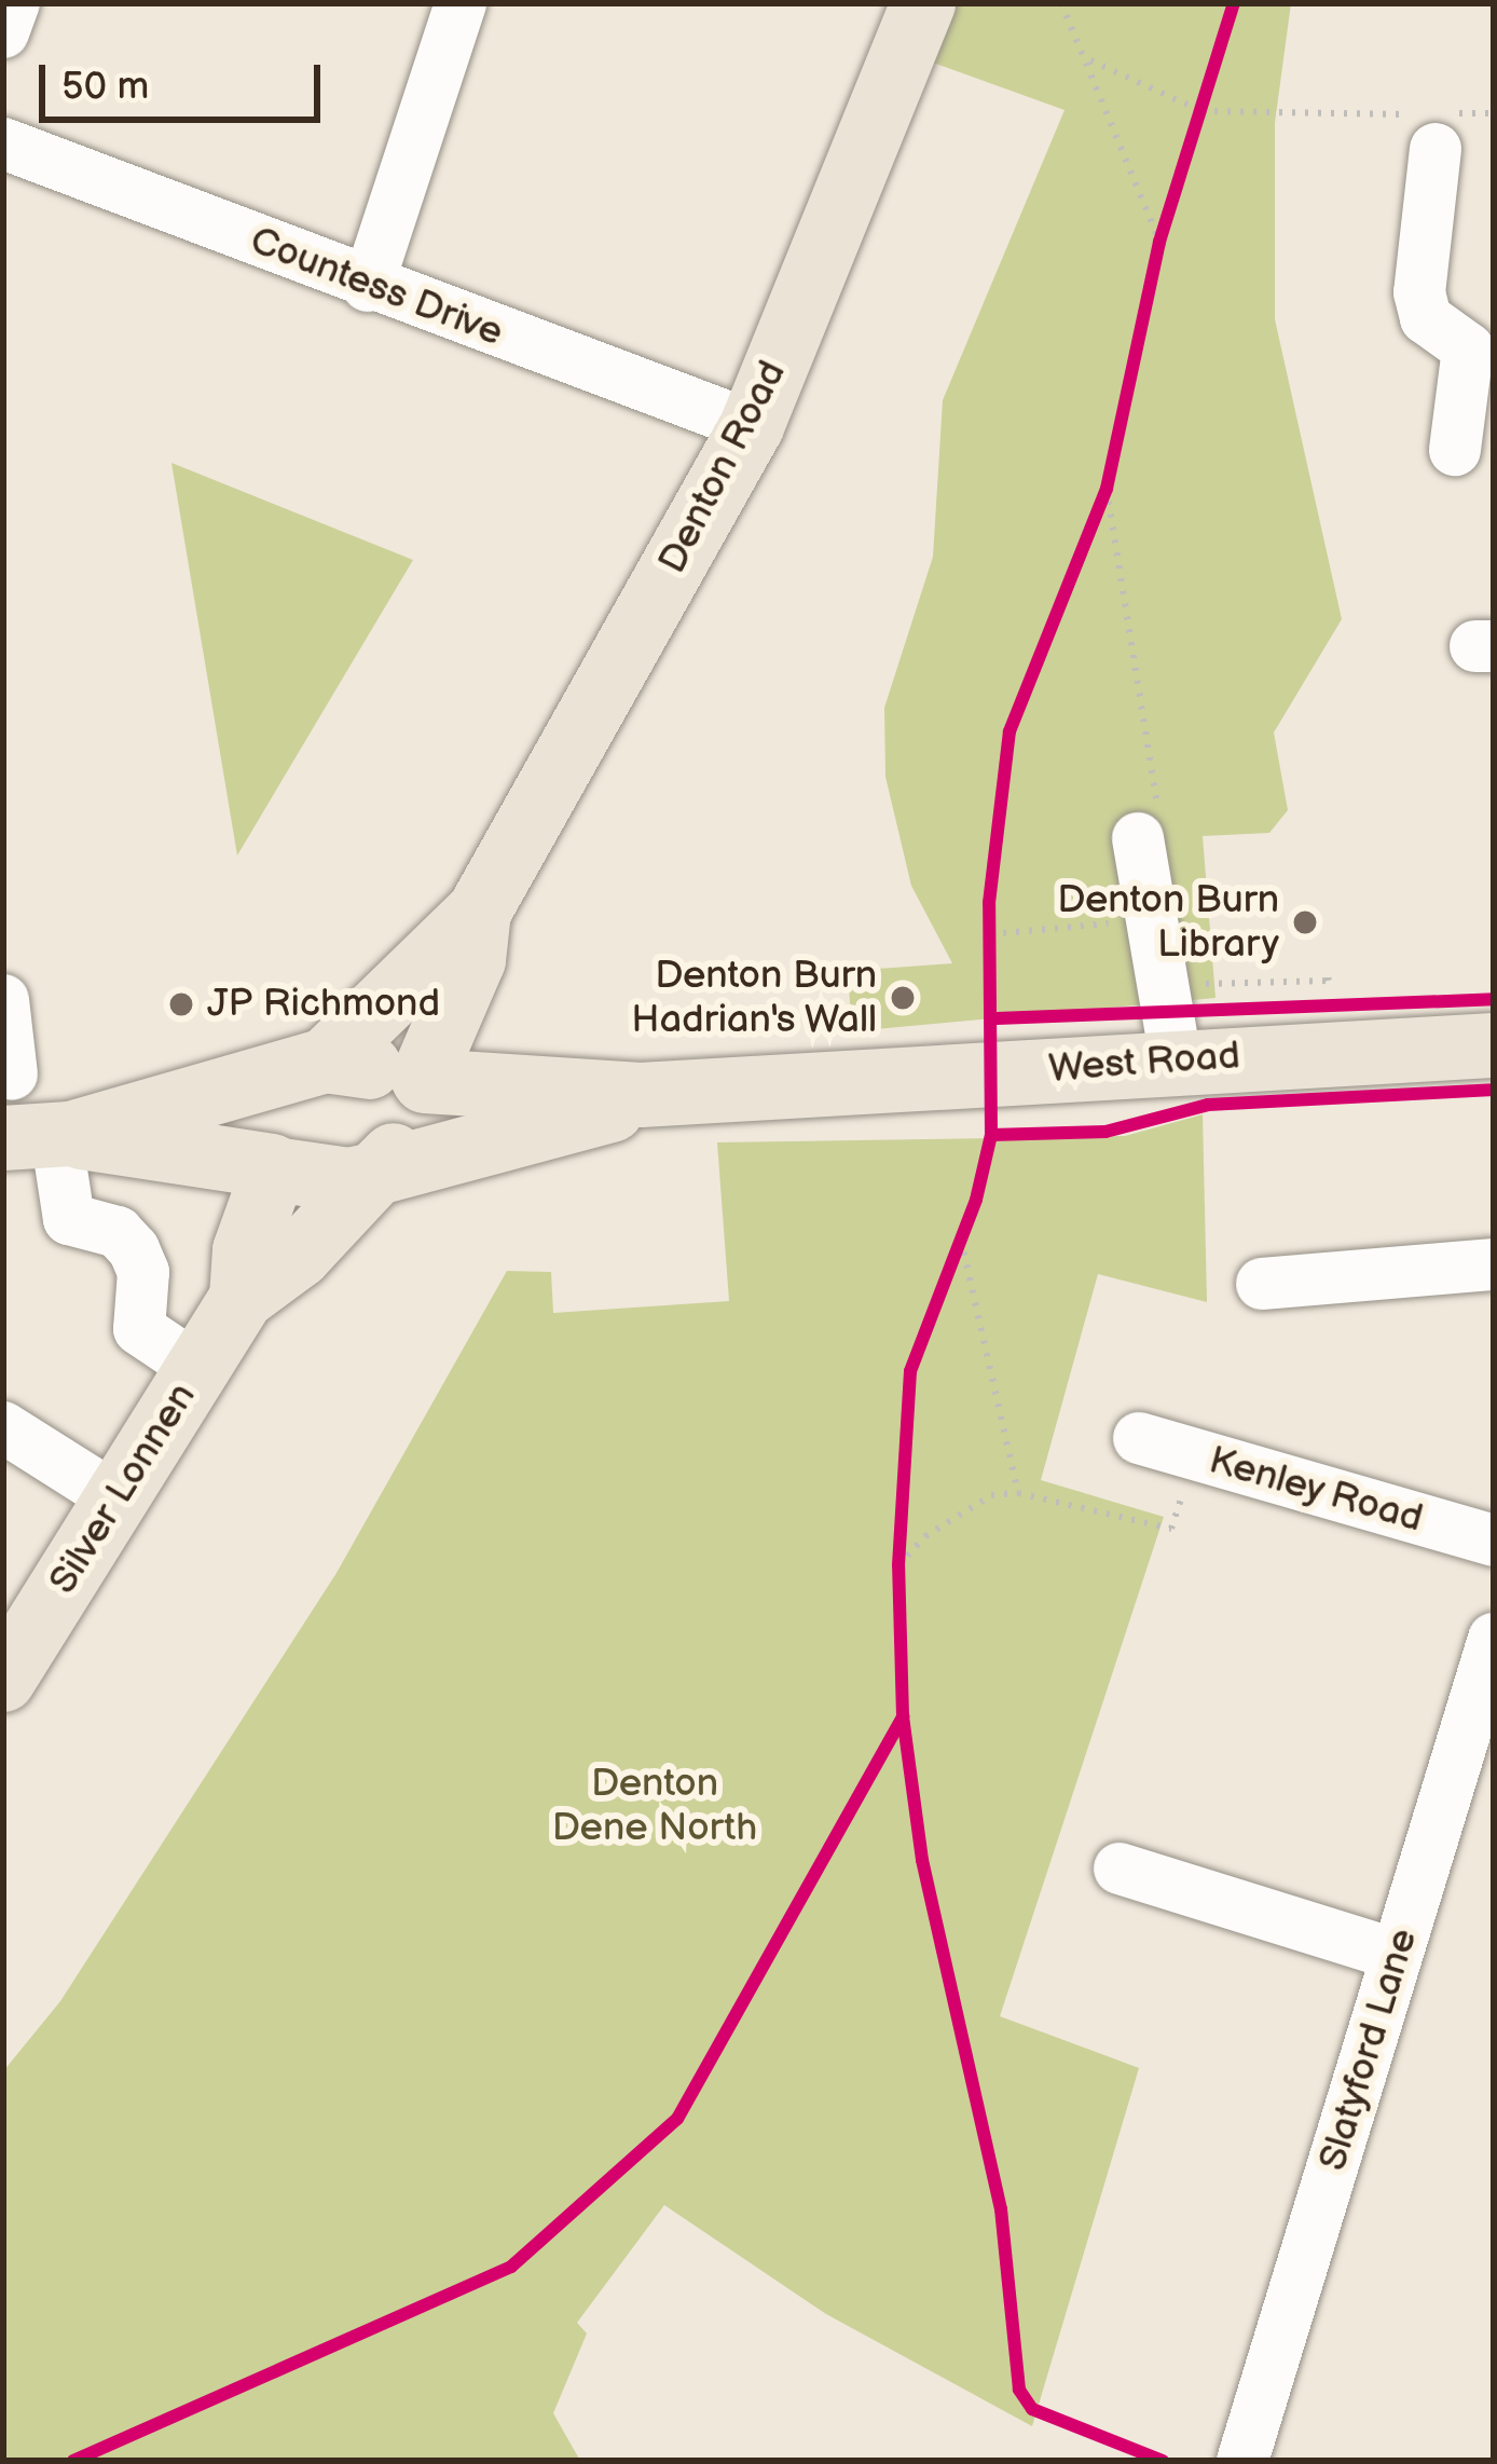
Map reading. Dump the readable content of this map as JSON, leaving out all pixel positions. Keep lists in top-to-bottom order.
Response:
{
  "streets": {
    "main road": ["Denton Road", "West Road", "Silver Lonnen"],
    "street": ["Countess Drive", "Kenley Road", "Slatyford Lane"]
  },
  "crossings": [
    ["Countess Drive", "Denton Road"],
    ["Denton Road", "West Road"],
    ["Denton Road", "Silver Lonnen"],
    ["West Road", "Silver Lonnen"]
  ],
  "parks": ["Denton Dene North"],
  "places": ["Denton Burn Library", "Denton Burn Hadrian's Wall", "JP Richmond"],
  "scale_bar": "50 m"
}
